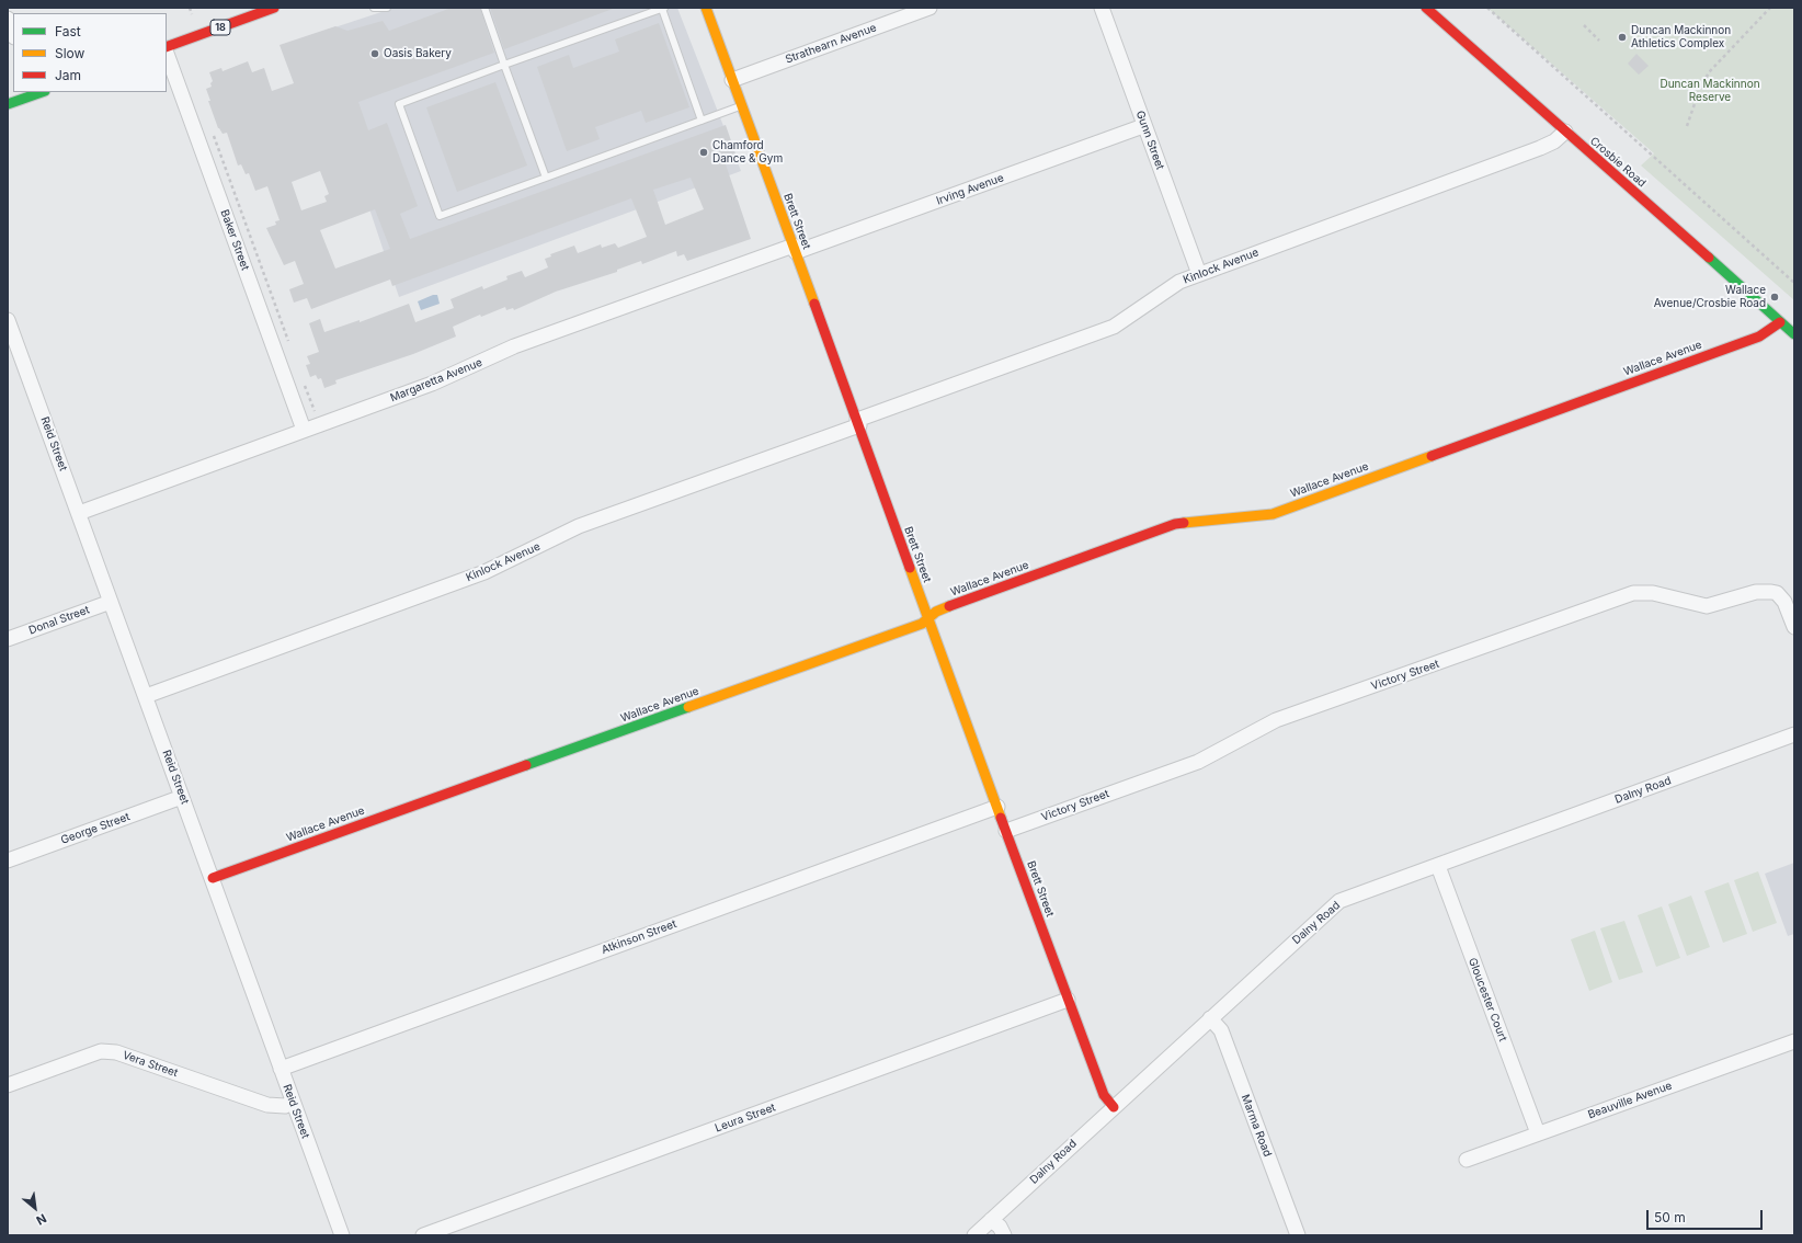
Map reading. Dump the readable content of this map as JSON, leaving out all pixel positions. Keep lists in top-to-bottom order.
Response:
{
  "streets": {
    "main road": [
      "18",
      "Crosbie Road",
      "Brett Street",
      "Wallace Avenue"
    ],
    "street": [
      "Strathearn Avenue",
      "Gunn Street",
      "Irving Avenue",
      "Baker Street",
      "Kinlock Avenue",
      "Margaretta Avenue",
      "Reid Street",
      "Donal Street",
      "Victory Street",
      "Dalny Road",
      "George Street",
      "Atkinson Street",
      "Gloucester Court",
      "Vera Street",
      "Beauville Avenue",
      "Leura Street",
      "Marma Road"
    ]
  },
  "crossings": [
    ["Strathearn Avenue", "Brett Street"],
    ["Gunn Street", "Irving Avenue"],
    ["Gunn Street", "Kinlock Avenue"],
    ["Crosbie Road", "Kinlock Avenue"],
    ["Crosbie Road", "Wallace Avenue"],
    ["Irving Avenue", "Brett Street"],
    ["Irving Avenue", "Margaretta Avenue"],
    ["Brett Street", "Kinlock Avenue"],
    ["Brett Street", "Wallace Avenue"],
    ["Brett Street", "Margaretta Avenue"],
    ["Brett Street", "Victory Street"],
    ["Brett Street", "Dalny Road"],
    ["Brett Street", "Atkinson Street"],
    ["Brett Street", "Leura Street"],
    ["Baker Street", "Margaretta Avenue"],
    ["Kinlock Avenue", "Reid Street"],
    ["Wallace Avenue", "Reid Street"],
    ["Margaretta Avenue", "Reid Street"],
    ["Reid Street", "Donal Street"],
    ["Reid Street", "George Street"],
    ["Reid Street", "Atkinson Street"],
    ["Reid Street", "Vera Street"],
    ["Dalny Road", "Gloucester Court"],
    ["Dalny Road", "Marma Road"],
    ["Gloucester Court", "Beauville Avenue"]
  ],
  "parks": ["Duncan Mackinnon Reserve"],
  "places": [
    "Duncan Mackinnon Athletics Complex",
    "Oasis Bakery",
    "Chamford Dance & Gym",
    "Wallace Avenue/Crosbie Road"
  ],
  "legend": ["Fast", "Slow", "Jam"],
  "scale_bar": "50 m",
  "north": "bottom right"
}
